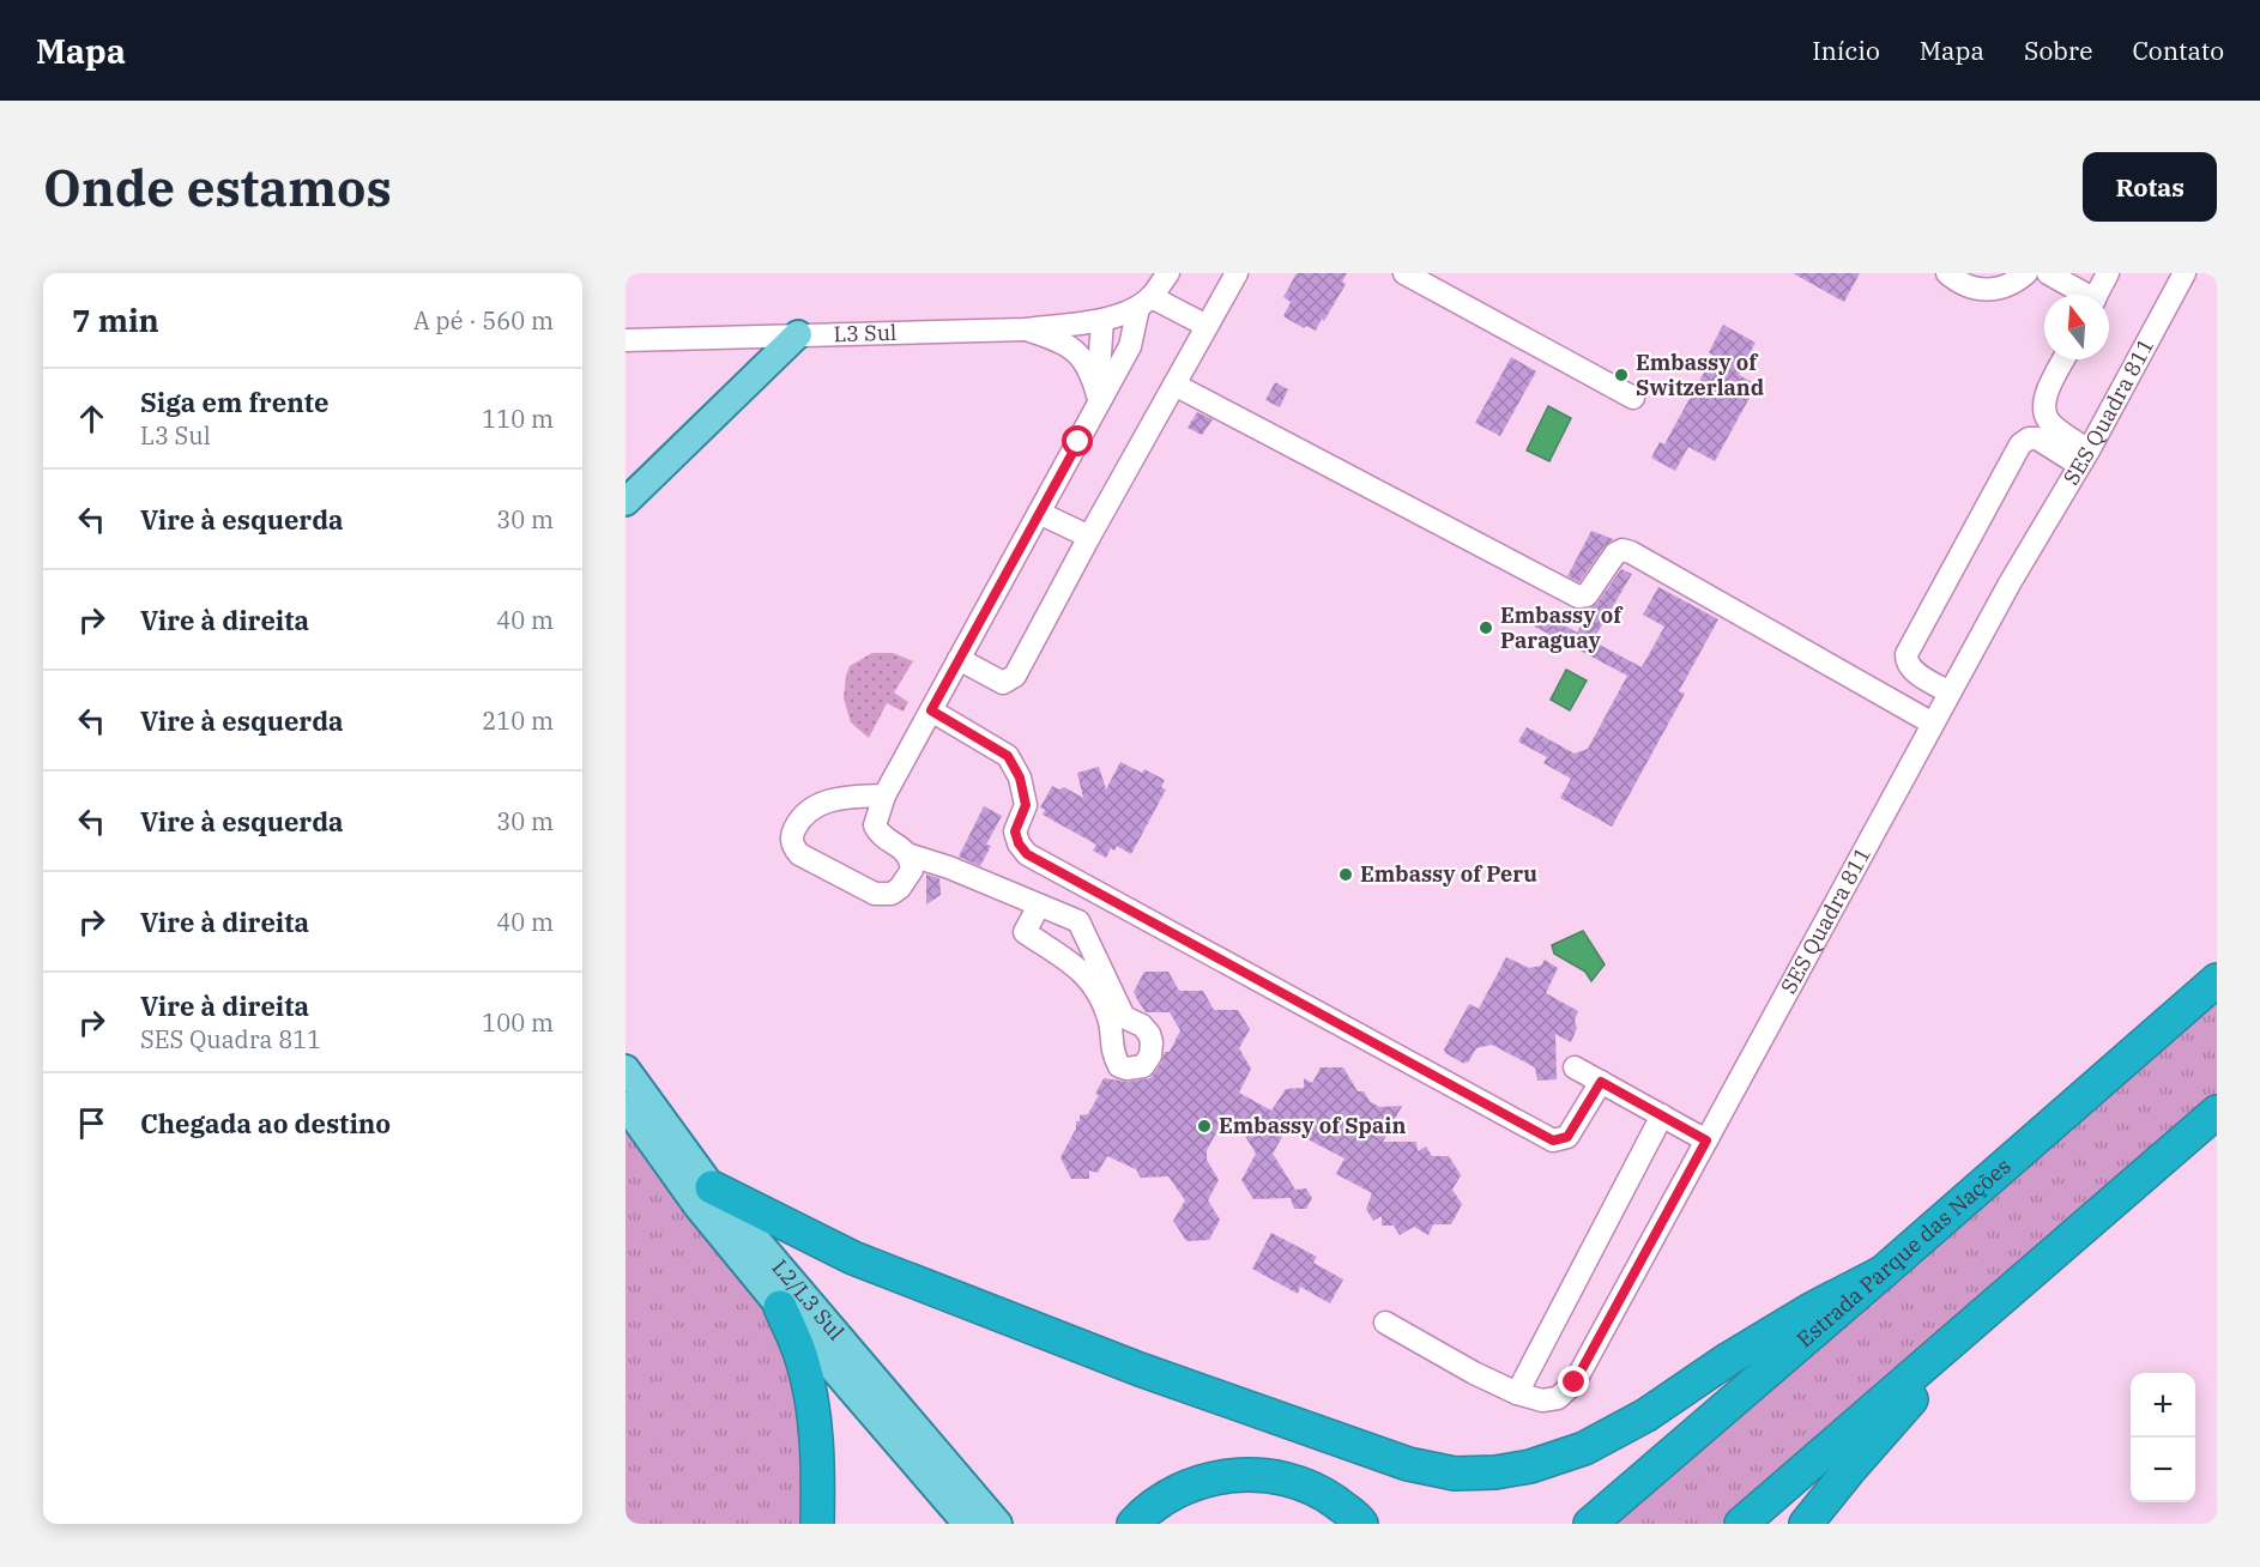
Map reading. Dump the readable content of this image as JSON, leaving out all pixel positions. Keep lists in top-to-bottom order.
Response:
{
  "streets": {
    "highway": ["Estrada Parque das Nações"],
    "main road": ["L2/L3 Sul"],
    "street": ["L3 Sul", "SES Quadra 811"]
  },
  "places": [
    "Embassy of Switzerland",
    "Embassy of Paraguay",
    "Embassy of Peru",
    "Embassy of Spain"
  ],
  "north": "top",
  "page": {
    "header": "Mapa",
    "nav": [
      "Início",
      "Mapa",
      "Sobre",
      "Contato"
    ],
    "buttons": "Rotas",
    "title": "Onde estamos",
    "heading": ["7 min", "A pé · 560 m"],
    "list": [
      ["Siga em frente", "L3 Sul", "110 m"],
      ["Vire à esquerda", "30 m"],
      ["Vire à direita", "40 m"],
      ["Vire à esquerda", "210 m"],
      ["Vire à esquerda", "30 m"],
      ["Vire à direita", "40 m"],
      ["Vire à direita", "SES Quadra 811", "100 m"],
      "Chegada ao destino"
    ],
    "map_buttons": ["+", "−"]
  }
}
